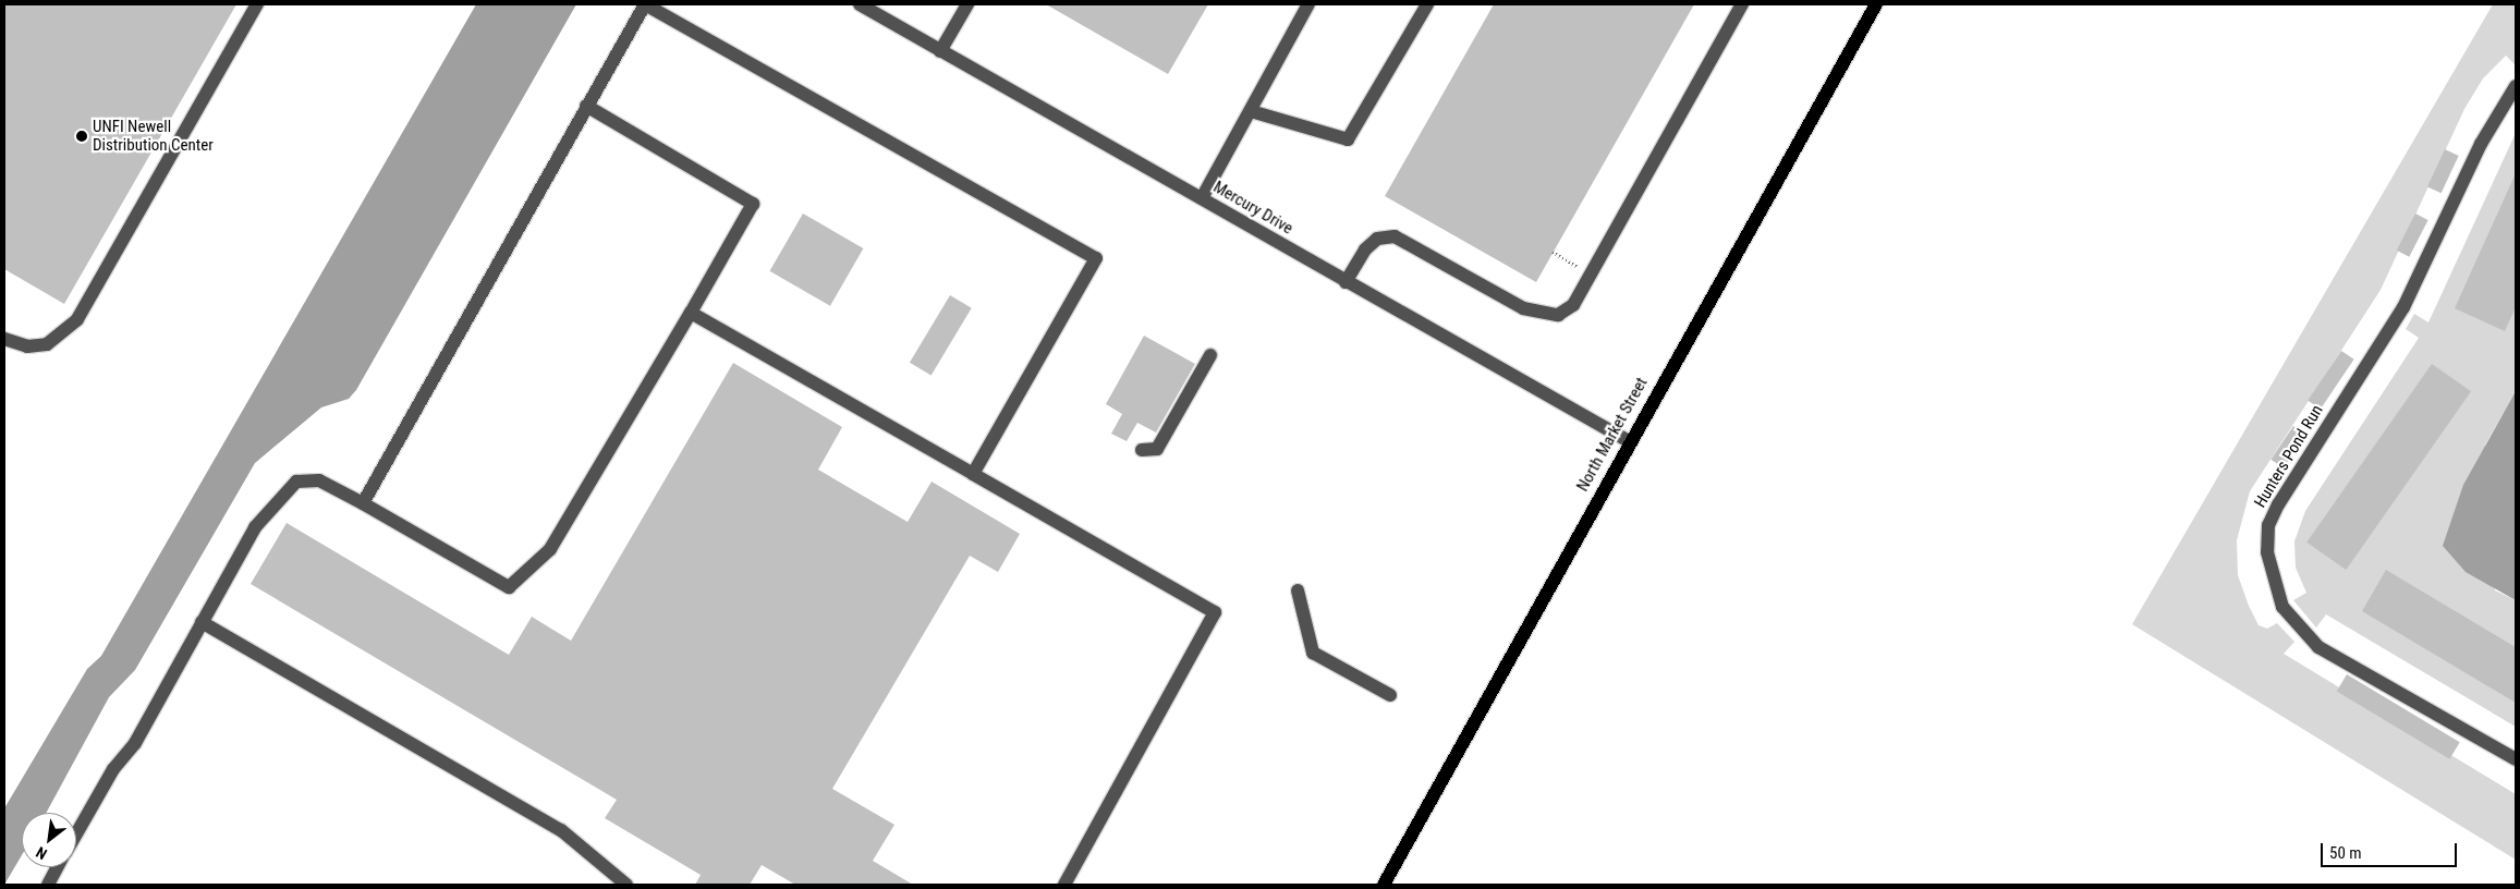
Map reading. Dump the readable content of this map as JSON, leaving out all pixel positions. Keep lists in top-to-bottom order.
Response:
{
  "streets": {
    "main road": ["North Market Street"],
    "street": ["Mercury Drive", "Hunters Pond Run"]
  },
  "crossings": [
    ["Mercury Drive", "North Market Street"]
  ],
  "places": ["UNFI Newell Distribution Center"],
  "scale_bar": "50 m",
  "north": "bottom left"
}
